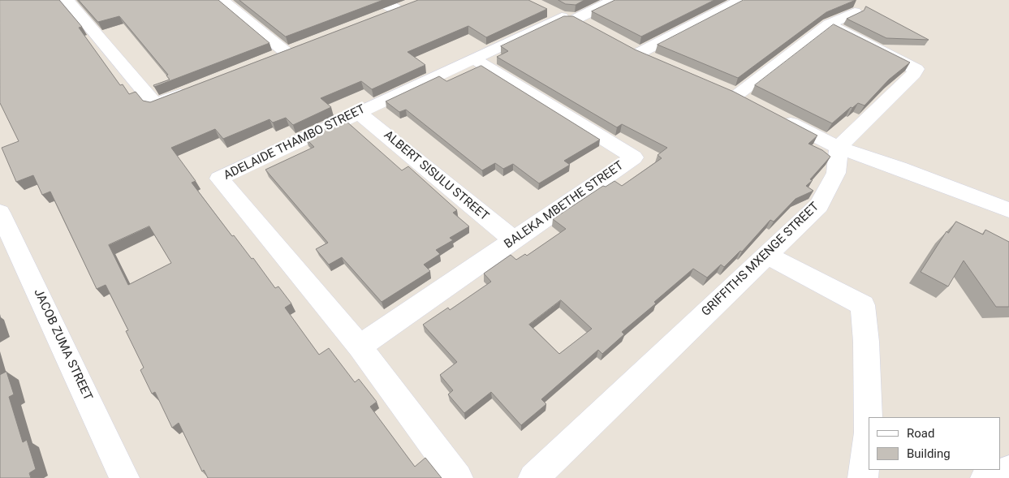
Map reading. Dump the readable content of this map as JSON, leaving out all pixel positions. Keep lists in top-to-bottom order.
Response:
{
  "streets": {
    "street": [
      "ADELAIDE THAMBO STREET",
      "ALBERT SISULU STREET",
      "BALEKA MBETHE STREET",
      "GRIFFITHS MXENGE STREET",
      "JACOB ZUMA STREET"
    ]
  },
  "crossings": [
    ["ADELAIDE THAMBO STREET", "ALBERT SISULU STREET"],
    ["ADELAIDE THAMBO STREET", "BALEKA MBETHE STREET"],
    ["ALBERT SISULU STREET", "BALEKA MBETHE STREET"]
  ],
  "legend": ["Road", "Building"]
}
